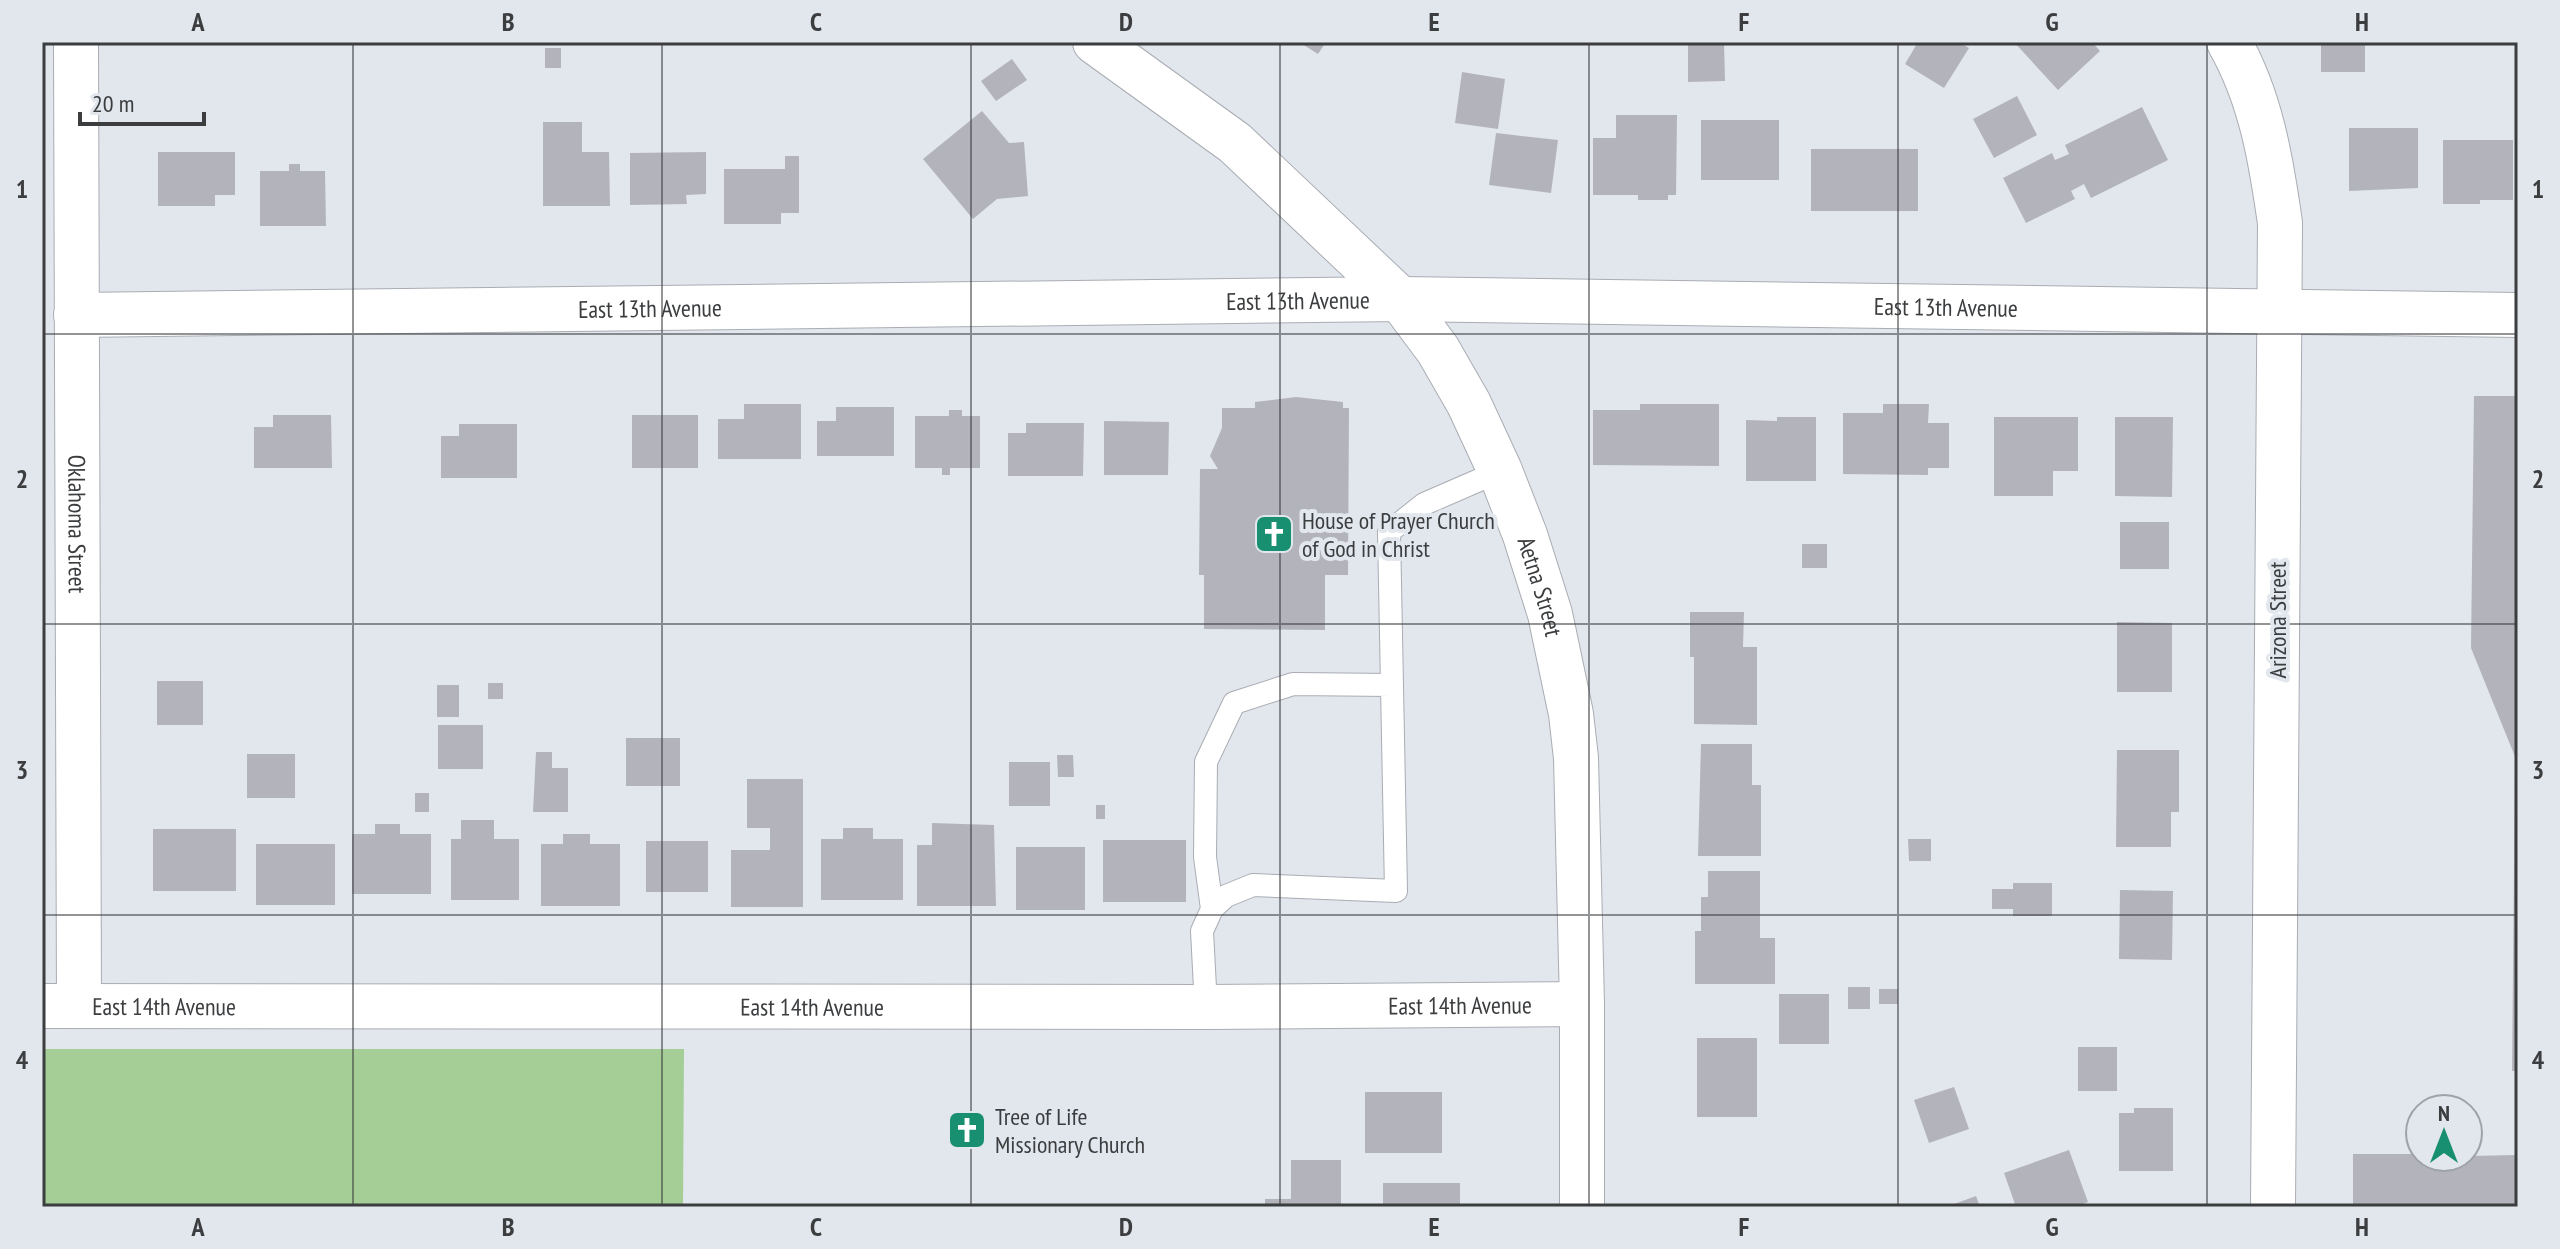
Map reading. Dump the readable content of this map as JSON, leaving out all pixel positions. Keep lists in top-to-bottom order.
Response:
{
  "streets": {
    "street": [
      "East 13th Avenue",
      "Oklahoma Street",
      "Aetna Street",
      "Arizona Street",
      "East 14th Avenue"
    ]
  },
  "crossings": [
    ["East 13th Avenue", "Oklahoma Street"],
    ["East 13th Avenue", "Aetna Street"],
    ["East 13th Avenue", "Arizona Street"],
    ["Oklahoma Street", "East 14th Avenue"],
    ["Aetna Street", "East 14th Avenue"]
  ],
  "places": {
    "church": ["House of Prayer Church of God in Christ", "Tree of Life Missionary Church"]
  },
  "scale_bar": "20 m",
  "north": "top",
  "grid": {
    "columns": [
      "A",
      "B",
      "C",
      "D",
      "E",
      "F",
      "G",
      "H"
    ],
    "rows": [
      "1",
      "2",
      "3",
      "4"
    ]
  }
}
